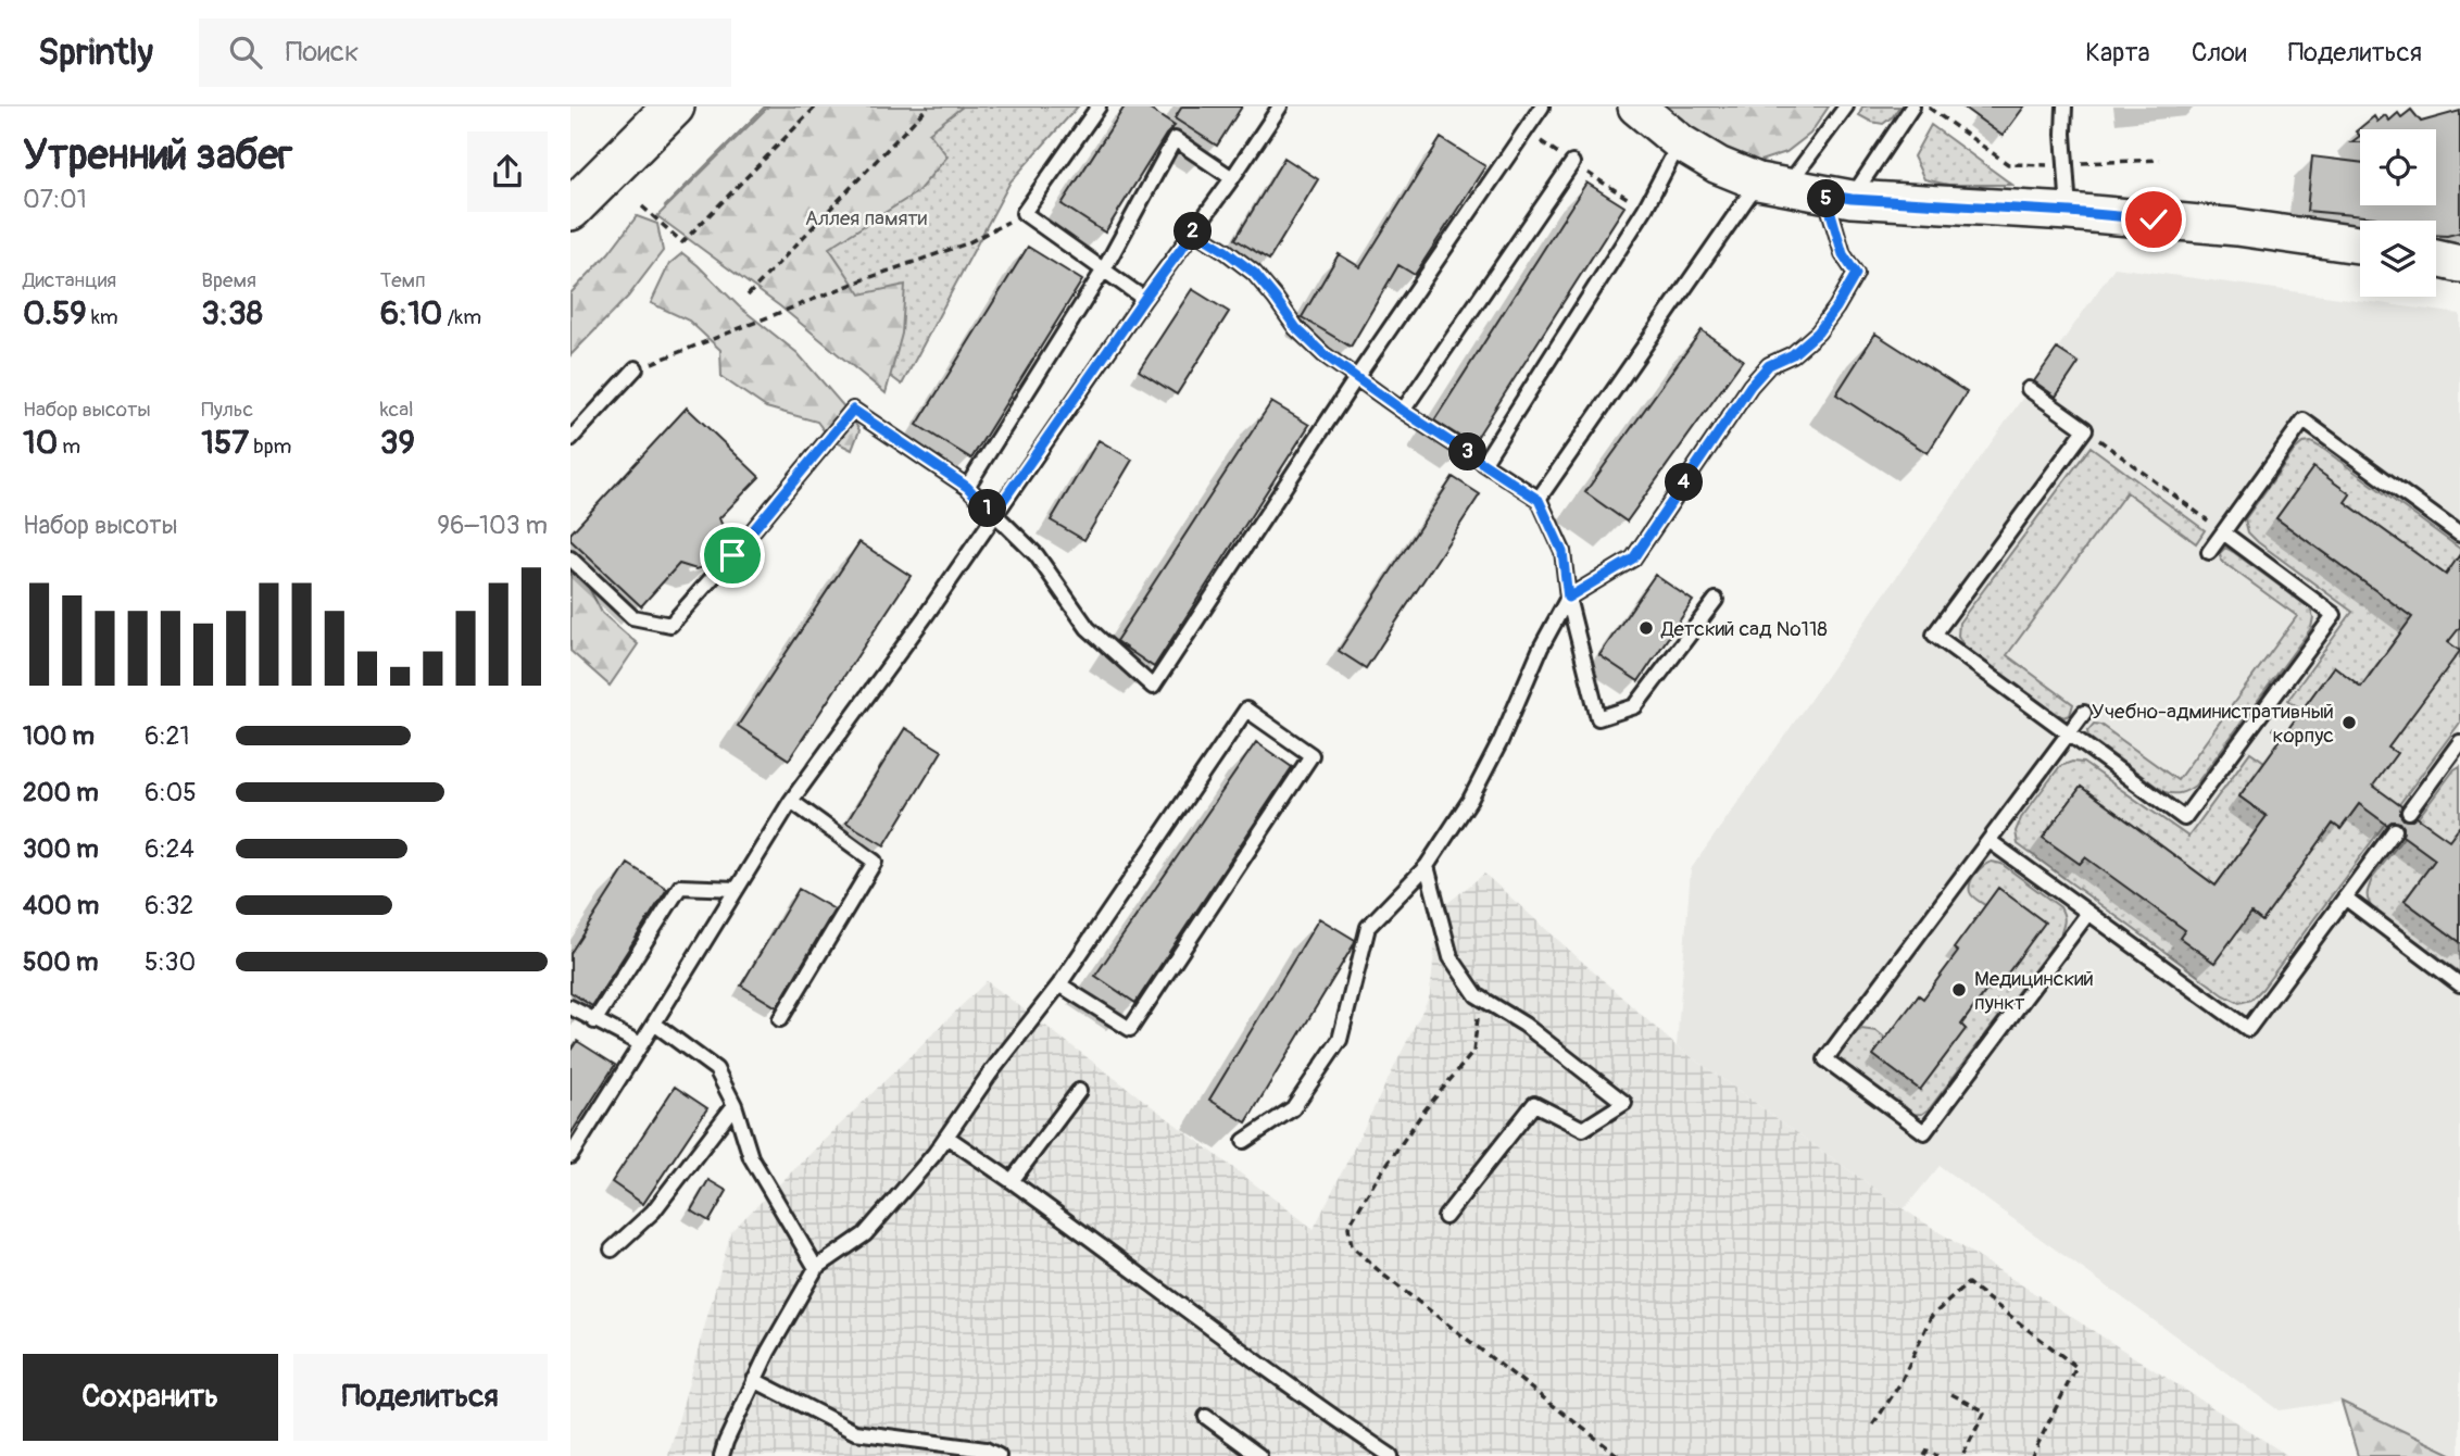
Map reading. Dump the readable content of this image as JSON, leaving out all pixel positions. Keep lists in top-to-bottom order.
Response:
{
  "parks": ["Аллея памяти"],
  "places": ["Детский сад №118", "Учебно-административный корпус", "Медицинский пункт"],
  "page": {
    "header": "Sprintly",
    "search": "Поиск",
    "nav": ["Карта", "Слои", "Поделиться"],
    "heading": ["Утренний забег", "07:01"],
    "pins": [
      "5",
      "2",
      "3",
      "4",
      "1"
    ],
    "stats": [
      ["Дистанция", "0.59 km"],
      ["Время", "3:38"],
      ["Темп", "6:10 /km"],
      ["Набор высоты", "10 m"],
      ["Пульс", "157 bpm"],
      ["kcal", "39"]
    ],
    "chart": ["Набор высоты", "96–103 m"],
    "list": [
      {
        "name": "100 m",
        "note": "6:21"
      },
      {
        "name": "200 m",
        "note": "6:05"
      },
      {
        "name": "300 m",
        "note": "6:24"
      },
      {
        "name": "400 m",
        "note": "6:32"
      },
      {
        "name": "500 m",
        "note": "5:30"
      }
    ],
    "buttons": ["Сохранить", "Поделиться"]
  }
}
